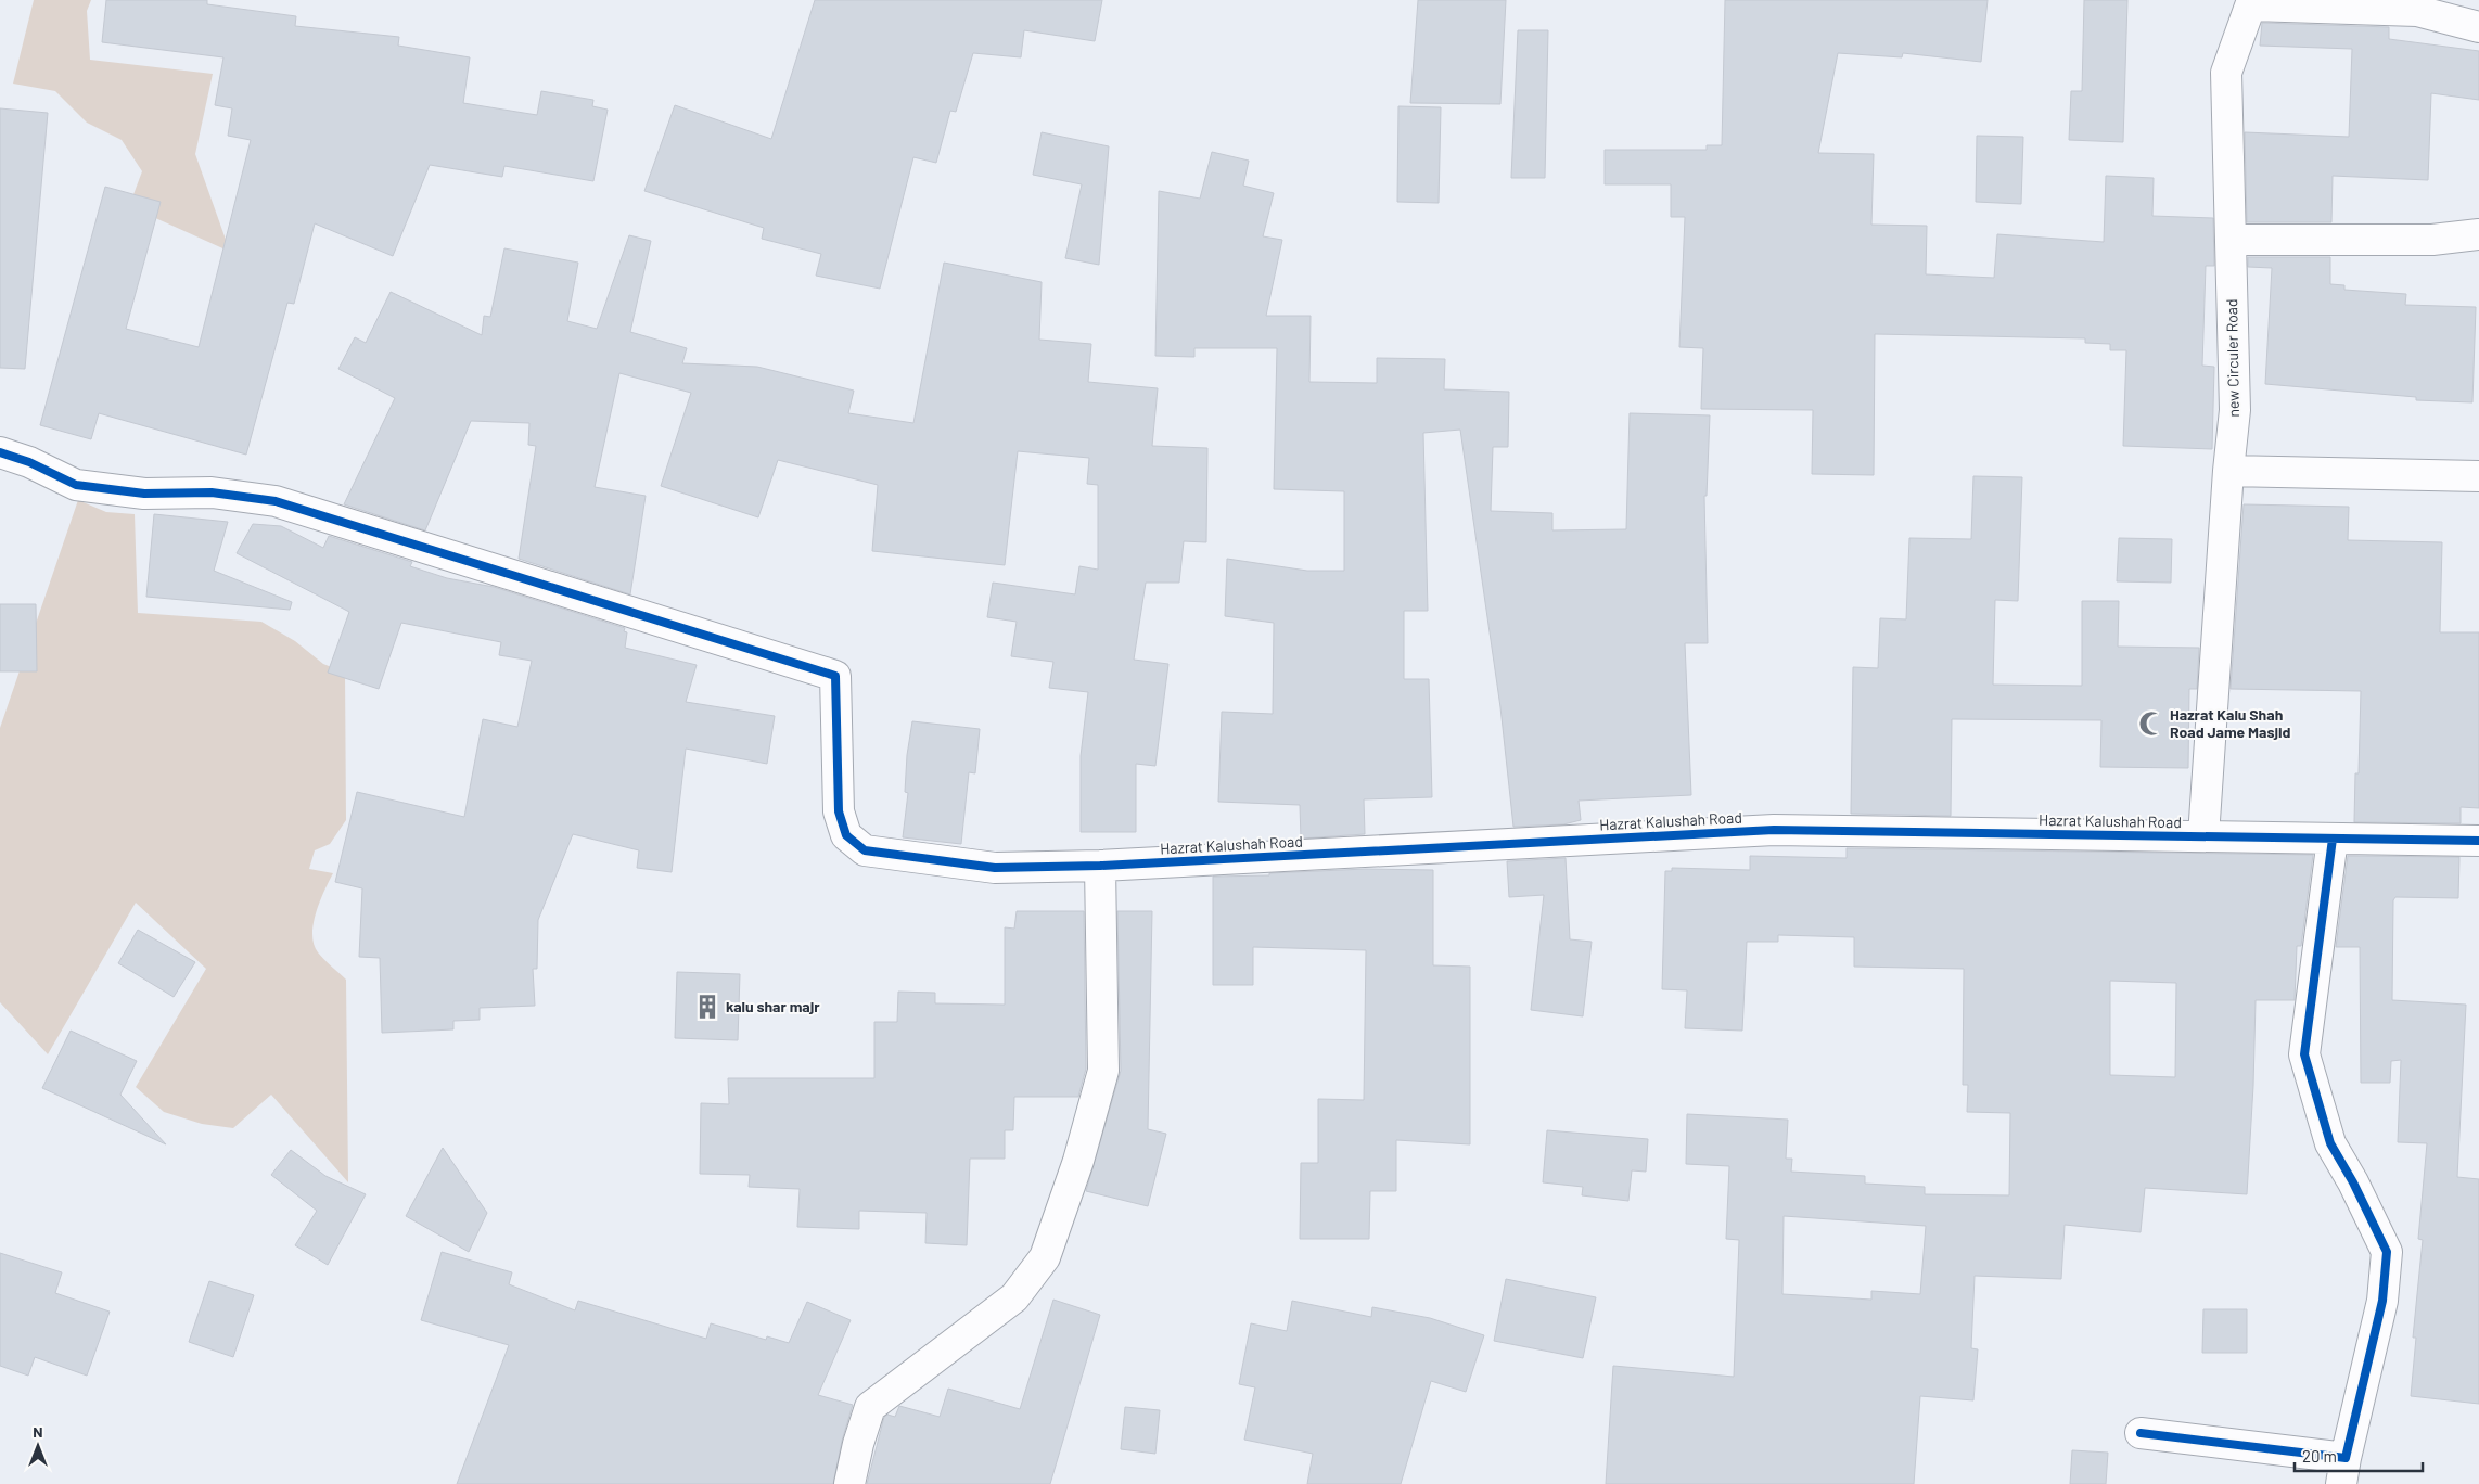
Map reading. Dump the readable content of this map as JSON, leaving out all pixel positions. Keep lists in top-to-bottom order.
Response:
{
  "streets": {
    "street": ["new Circuler Road", "Hazrat Kalushah Road"]
  },
  "crossings": [
    ["new Circuler Road", "Hazrat Kalushah Road"]
  ],
  "places": {
    "mosque": ["Hazrat Kalu Shah Road Jame Masjid"],
    "building": ["kalu shar majr"]
  },
  "scale_bar": "20 m",
  "north": "top"
}
